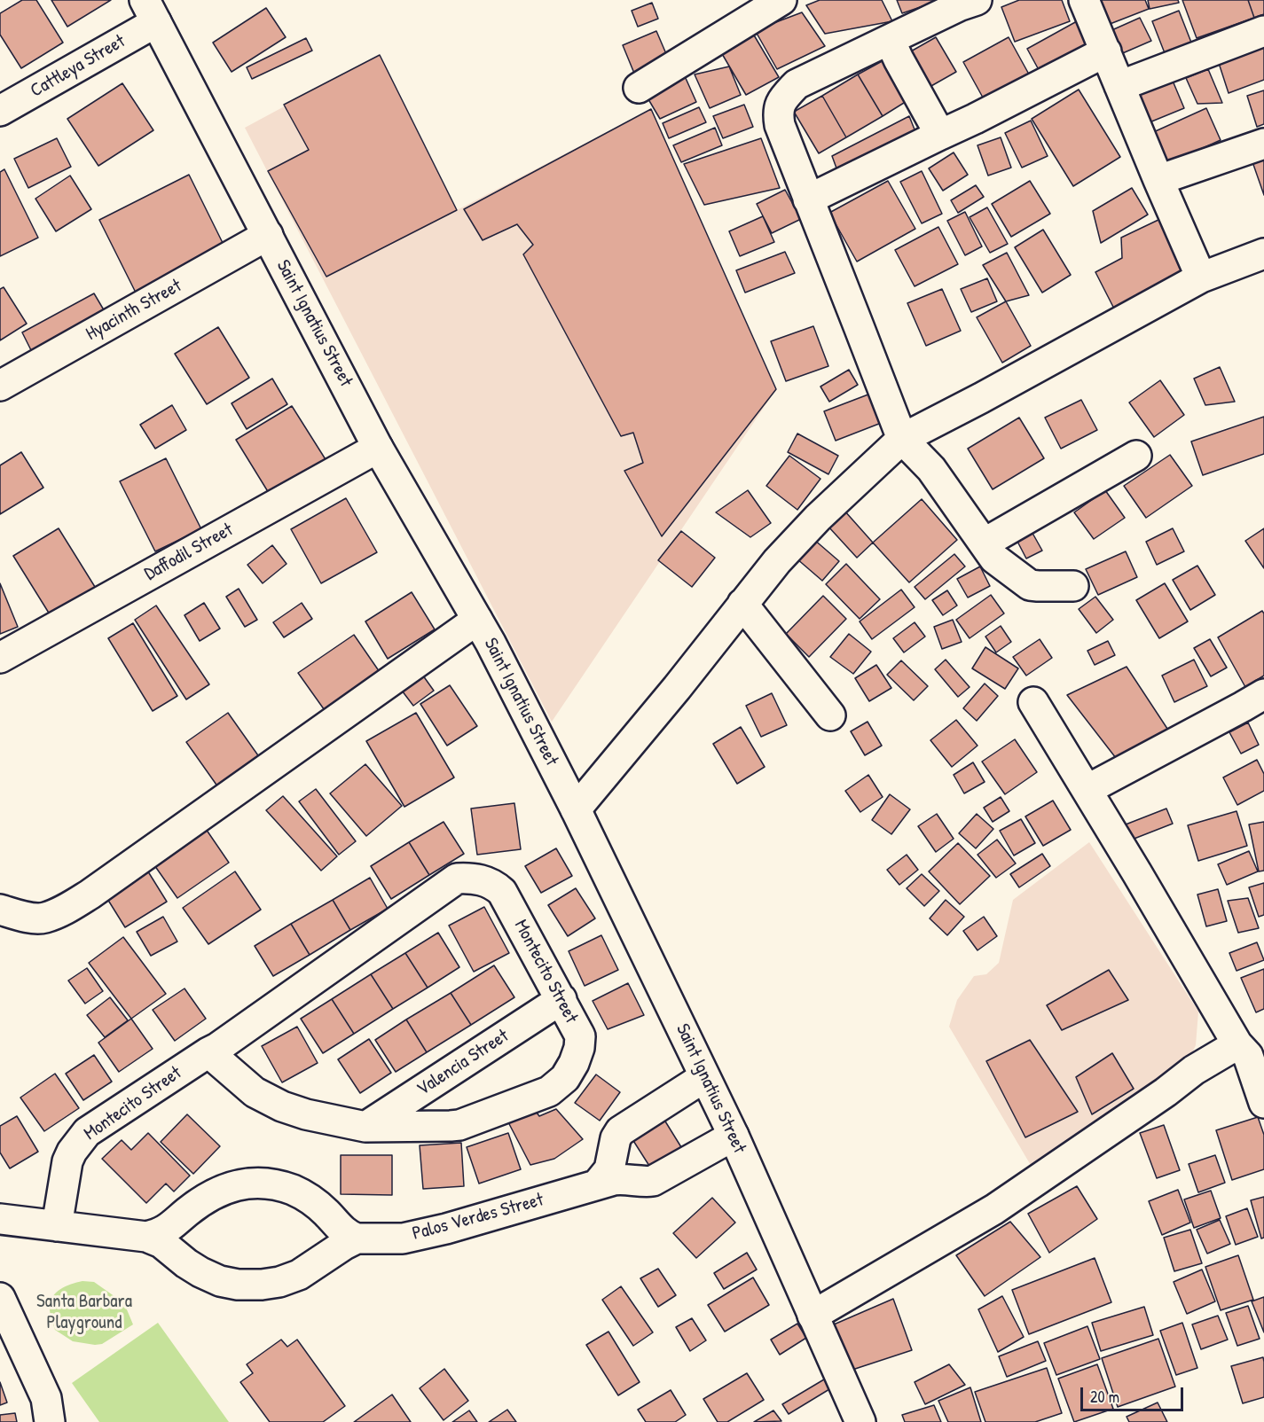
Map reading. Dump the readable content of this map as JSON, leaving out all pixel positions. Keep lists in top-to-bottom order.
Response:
{
  "streets": {
    "street": [
      "Cattleya Street",
      "Hyacinth Street",
      "Saint Ignatius Street",
      "Daffodil Street",
      "Montecito Street",
      "Valencia Street",
      "Palos Verdes Street"
    ]
  },
  "crossings": [
    ["Cattleya Street", "Saint Ignatius Street"],
    ["Hyacinth Street", "Saint Ignatius Street"],
    ["Saint Ignatius Street", "Daffodil Street"],
    ["Saint Ignatius Street", "Palos Verdes Street"],
    ["Montecito Street", "Valencia Street"],
    ["Montecito Street", "Palos Verdes Street"]
  ],
  "parks": ["Santa Barbara Playground"],
  "scale_bar": "20 m"
}
